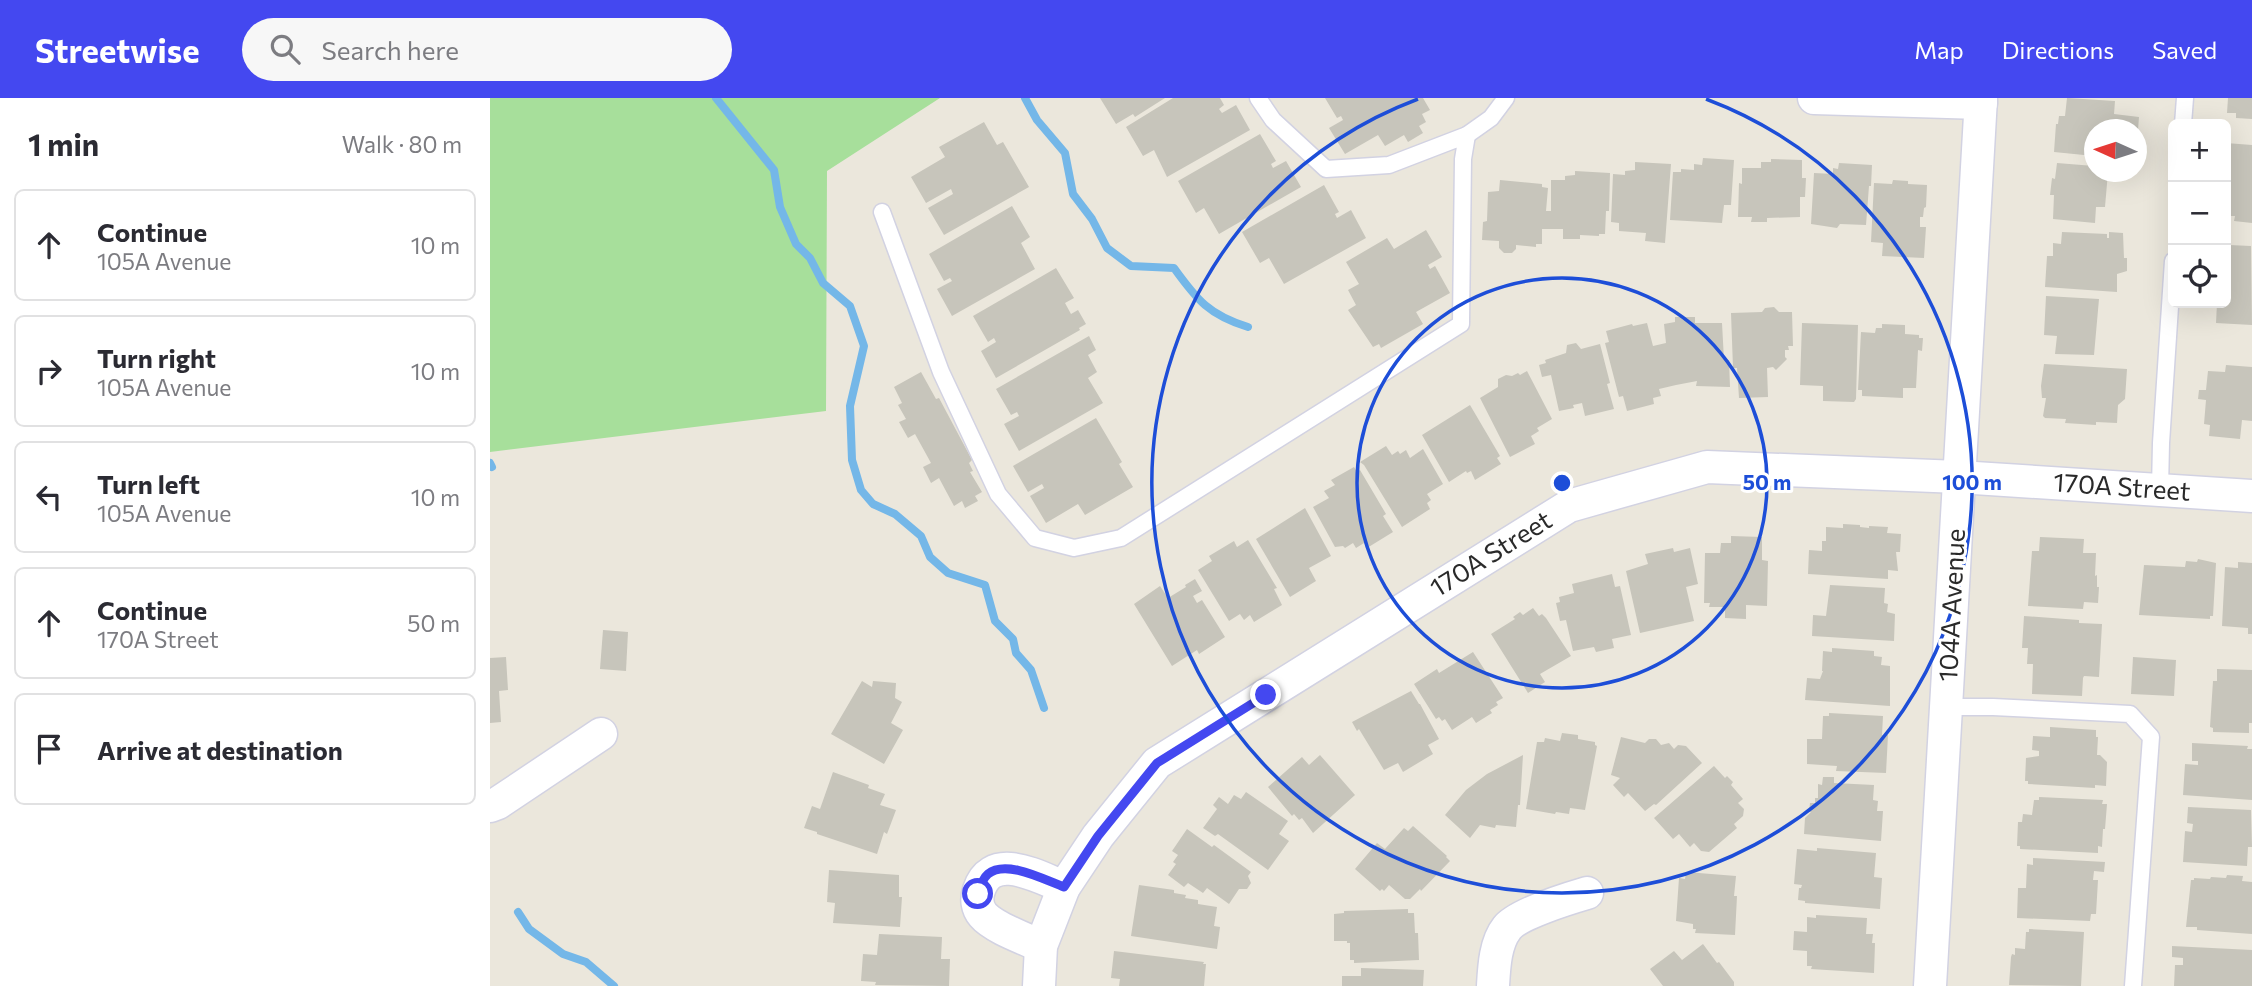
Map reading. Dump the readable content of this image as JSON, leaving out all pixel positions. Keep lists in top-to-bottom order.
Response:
{
  "streets": {
    "street": ["170A Street", "104A Avenue"]
  },
  "crossings": [
    ["170A Street", "104A Avenue"]
  ],
  "north": "left",
  "page": {
    "header": "Streetwise",
    "search": "Search here",
    "nav": ["Map", "Directions", "Saved"],
    "heading": ["1 min", "Walk · 80 m"],
    "map_buttons": ["+", "−"],
    "list": [
      ["Continue", "105A Avenue", "10 m"],
      ["Turn right", "105A Avenue", "10 m"],
      ["Turn left", "105A Avenue", "10 m"],
      ["Continue", "170A Street", "50 m"],
      "Arrive at destination"
    ]
  },
  "rings": ["50 m", "100 m"]
}
